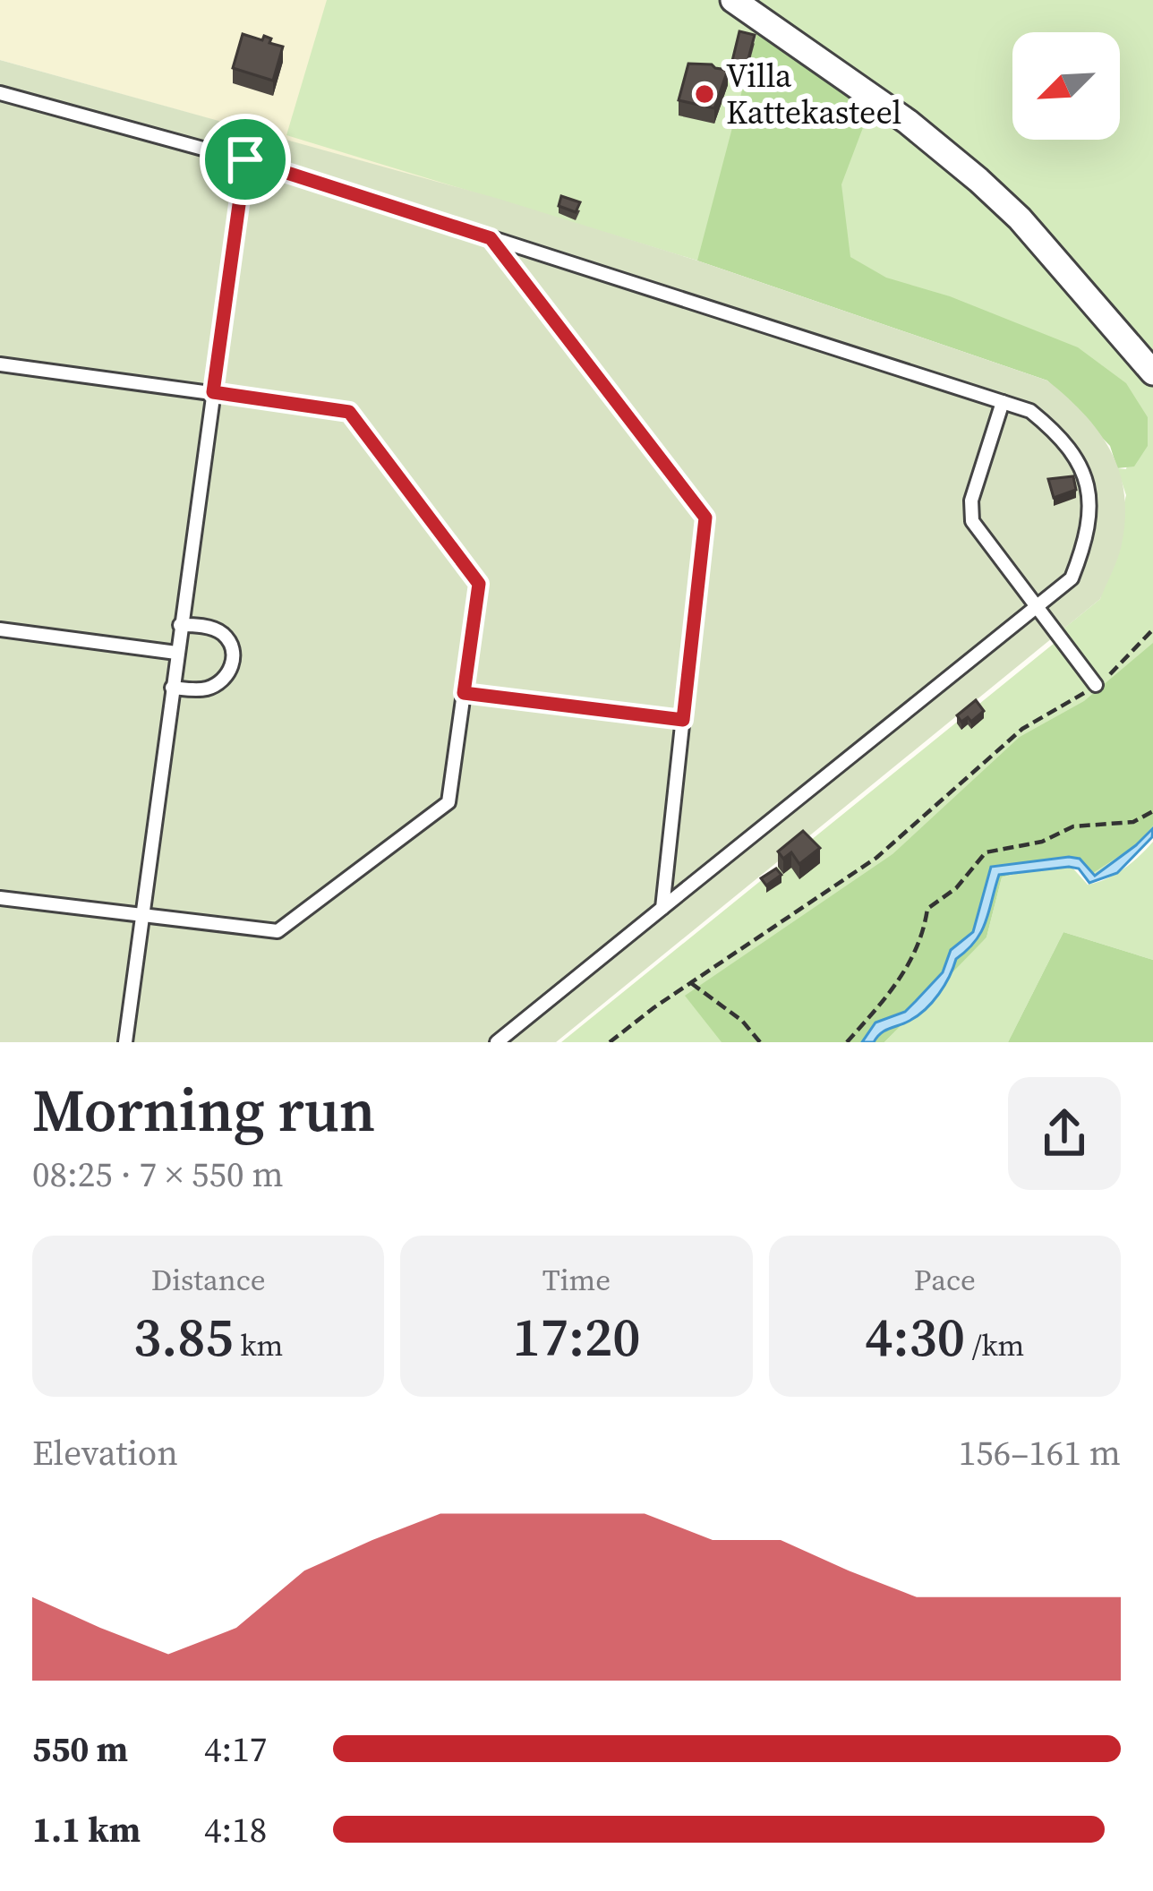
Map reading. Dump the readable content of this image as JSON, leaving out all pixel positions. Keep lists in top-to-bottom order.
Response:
{
  "places": ["Villa Kattekasteel"],
  "north": "bottom left",
  "page": {
    "heading": ["Morning run", "08:25 · 7 × 550 m"],
    "stats": [
      ["Distance", "3.85 km"],
      ["Time", "17:20"],
      ["Pace", "4:30 /km"]
    ],
    "chart": ["Elevation", "156–161 m"],
    "list": [
      {
        "name": "550 m",
        "note": "4:17"
      },
      {
        "name": "1.1 km",
        "note": "4:18"
      }
    ]
  }
}
